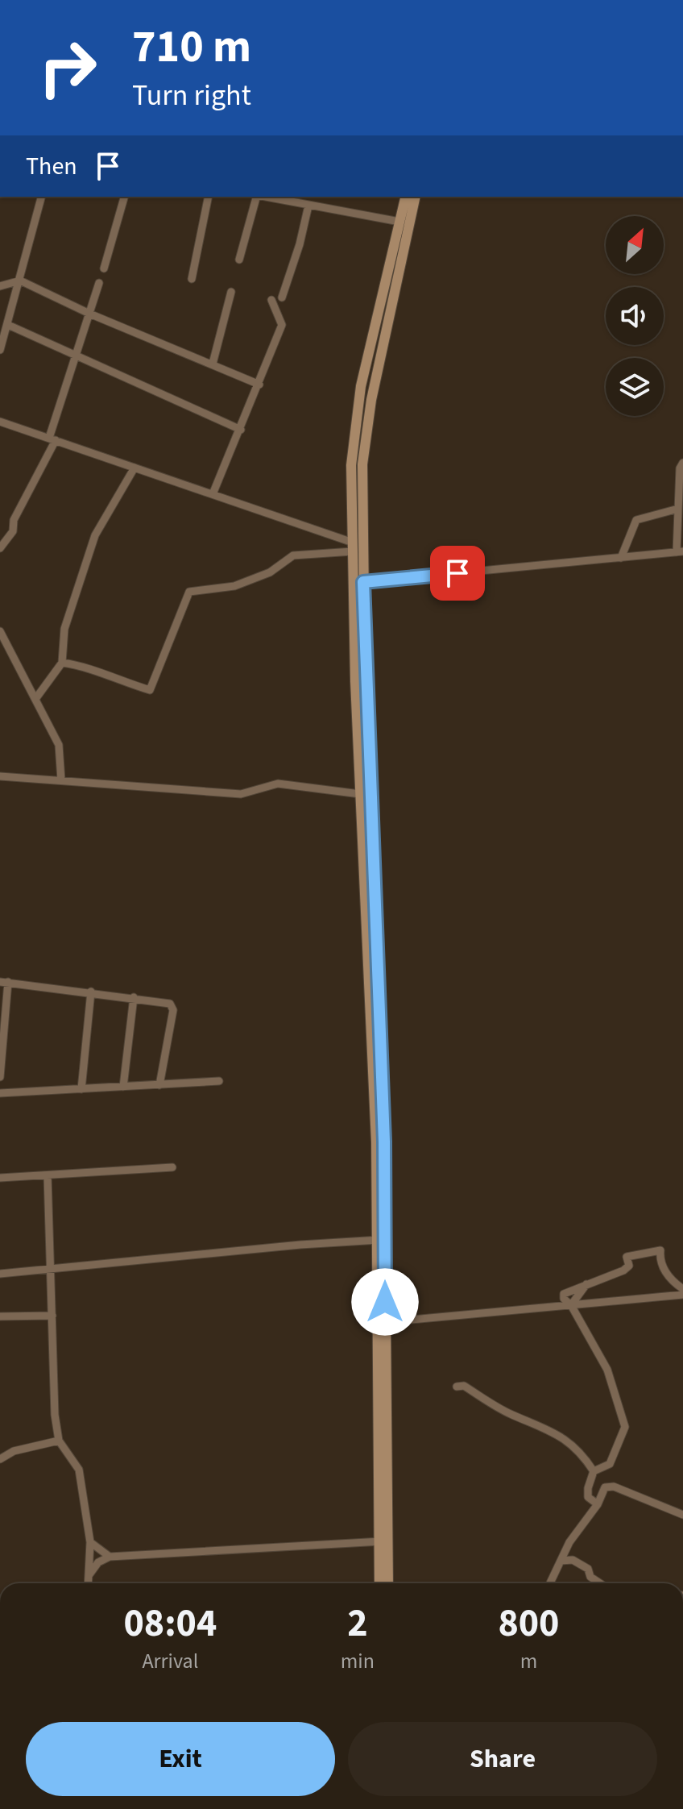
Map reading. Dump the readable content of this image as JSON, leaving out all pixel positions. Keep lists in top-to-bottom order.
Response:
{
  "north": "top right",
  "page": {
    "turn": ["710 m", "Turn right"],
    "then": "Then",
    "eta": [
      "08:04",
      "Arrival",
      "2",
      "min",
      "800",
      "m"
    ],
    "buttons": ["Exit", "Share"]
  }
}
